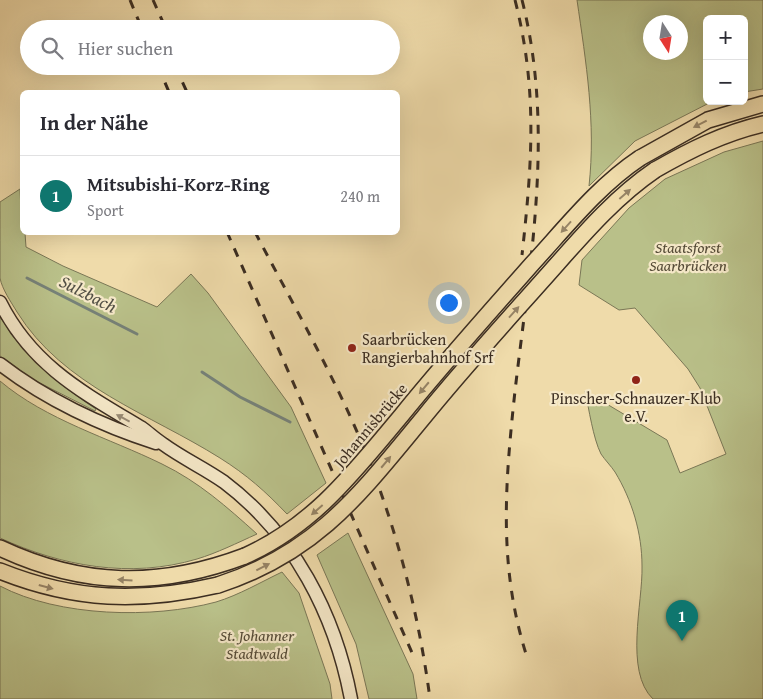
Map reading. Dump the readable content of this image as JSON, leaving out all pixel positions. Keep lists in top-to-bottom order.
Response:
{
  "streets": {
    "highway": ["Johannisbrücke"]
  },
  "water": ["Sulzbach"],
  "parks": ["Staatsforst Saarbrücken", "St. Johanner Stadtwald"],
  "places": ["Saarbrücken Rangierbahnhof Srf", "Pinscher-Schnauzer-Klub e.V."],
  "north": "bottom",
  "page": {
    "map_buttons": ["+", "−"],
    "search": "Hier suchen",
    "heading": "In der Nähe",
    "list": [
      {
        "mark": "1",
        "name": "Mitsubishi-Korz-Ring",
        "note": "Sport",
        "value": "240 m"
      }
    ],
    "pins": "1"
  }
}
